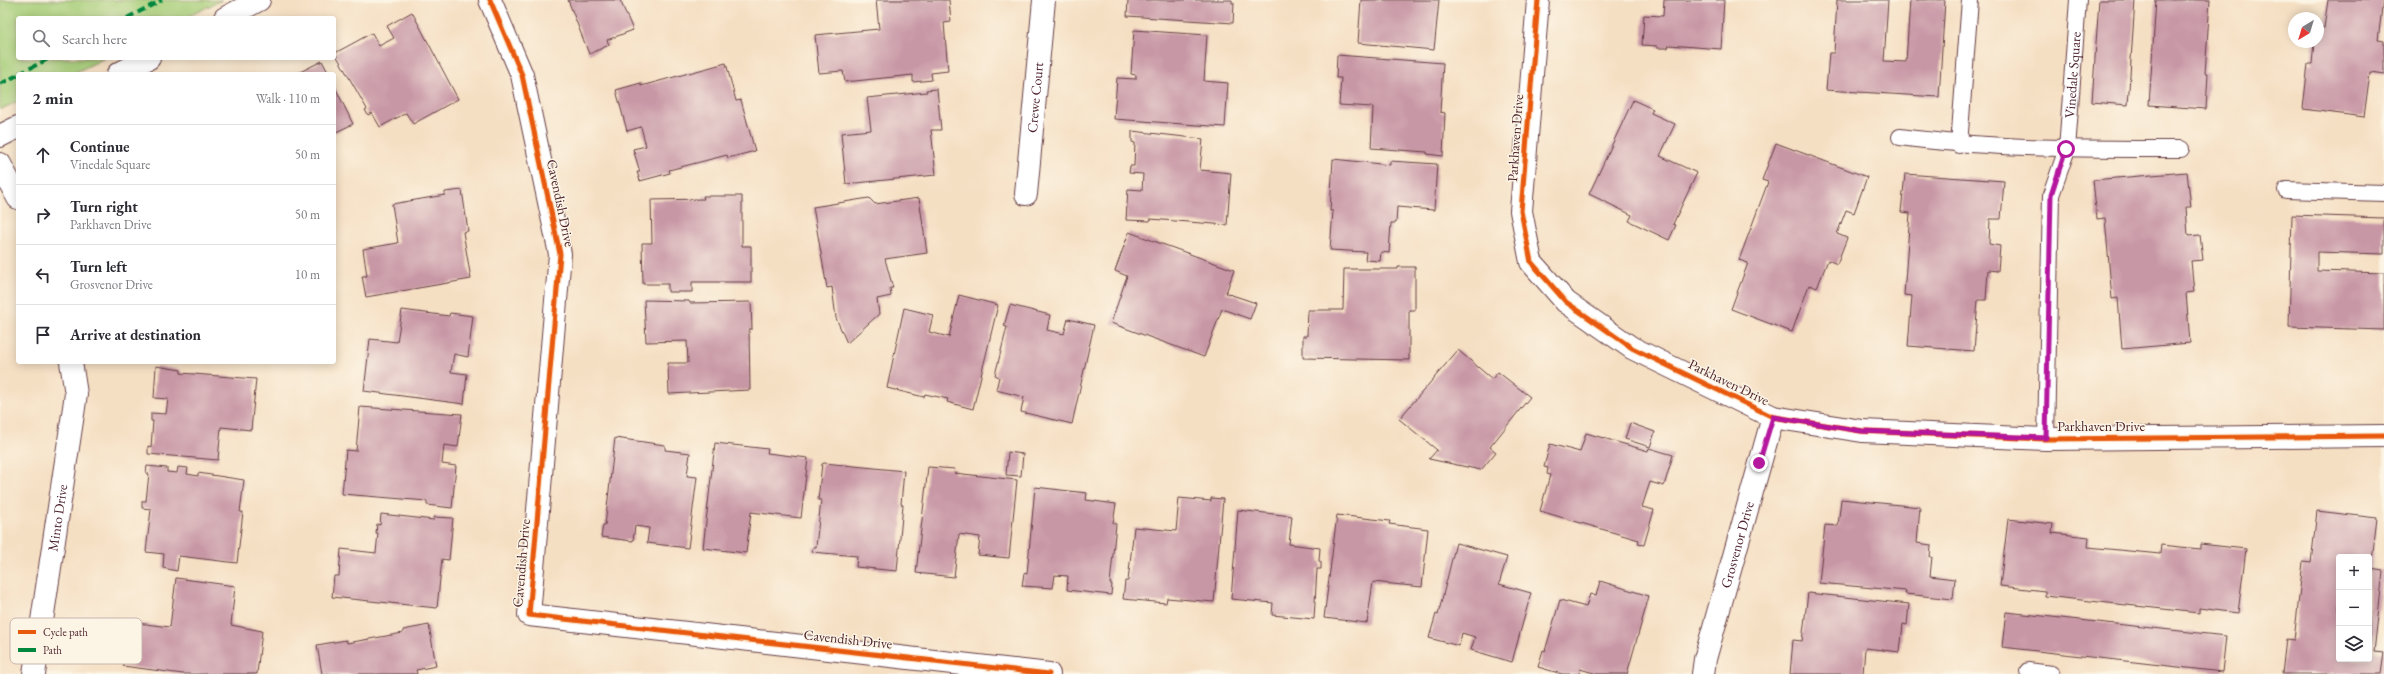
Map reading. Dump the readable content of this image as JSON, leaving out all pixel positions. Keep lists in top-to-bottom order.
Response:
{
  "streets": {
    "street": [
      "Crewe Court",
      "Parkhaven Drive",
      "Cavendish Drive",
      "Minto Drive",
      "Grosvenor Drive"
    ],
    "lane": ["Vinedale Square"]
  },
  "crossings": [
    ["Vinedale Square", "Parkhaven Drive"],
    ["Parkhaven Drive", "Grosvenor Drive"]
  ],
  "legend": ["Cycle path", "Path"],
  "north": "bottom left",
  "page": {
    "search": "Search here",
    "heading": ["2 min", "Walk · 110 m"],
    "list": [
      ["Continue", "Vinedale Square", "50 m"],
      ["Turn right", "Parkhaven Drive", "50 m"],
      ["Turn left", "Grosvenor Drive", "10 m"],
      "Arrive at destination"
    ],
    "map_buttons": ["+", "−"]
  }
}
